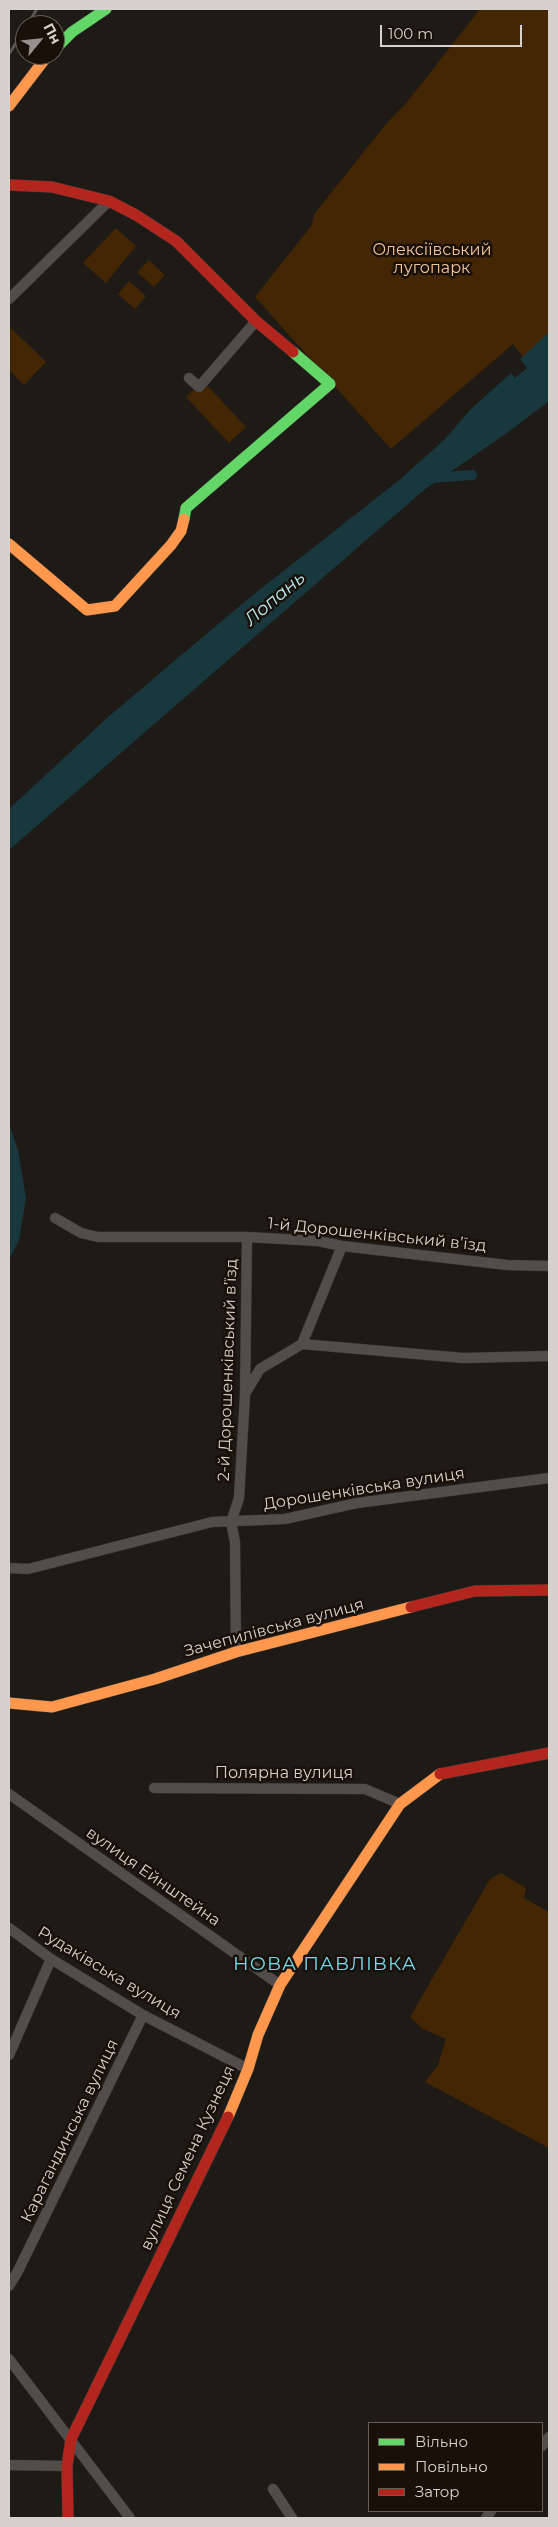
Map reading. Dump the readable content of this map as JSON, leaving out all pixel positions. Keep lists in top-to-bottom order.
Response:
{
  "streets": {
    "street": [
      "1-й Дорошенківський в’їзд",
      "2-й Дорошенківський в’їзд",
      "Дорошенківська вулиця",
      "Зачепилівська вулиця",
      "Полярна вулиця",
      "вулиця Ейнштейна",
      "Рудаківська вулиця",
      "Карагандинська вулиця",
      "вулиця Семена Кузнеця"
    ]
  },
  "crossings": [
    ["1-й Дорошенківський в’їзд", "2-й Дорошенківський в’їзд"],
    ["2-й Дорошенківський в’їзд", "Дорошенківська вулиця"],
    ["2-й Дорошенківський в’їзд", "Зачепилівська вулиця"],
    ["Полярна вулиця", "вулиця Семена Кузнеця"],
    ["вулиця Ейнштейна", "вулиця Семена Кузнеця"],
    ["Рудаківська вулиця", "Карагандинська вулиця"],
    ["Рудаківська вулиця", "вулиця Семена Кузнеця"]
  ],
  "districts": ["НОВА ПАВЛІВКА"],
  "water": ["Лопань"],
  "parks": ["Олексіївський лугопарк"],
  "legend": ["Вільно", "Повільно", "Затор"],
  "scale_bar": "100 m",
  "north": "top right"
}
